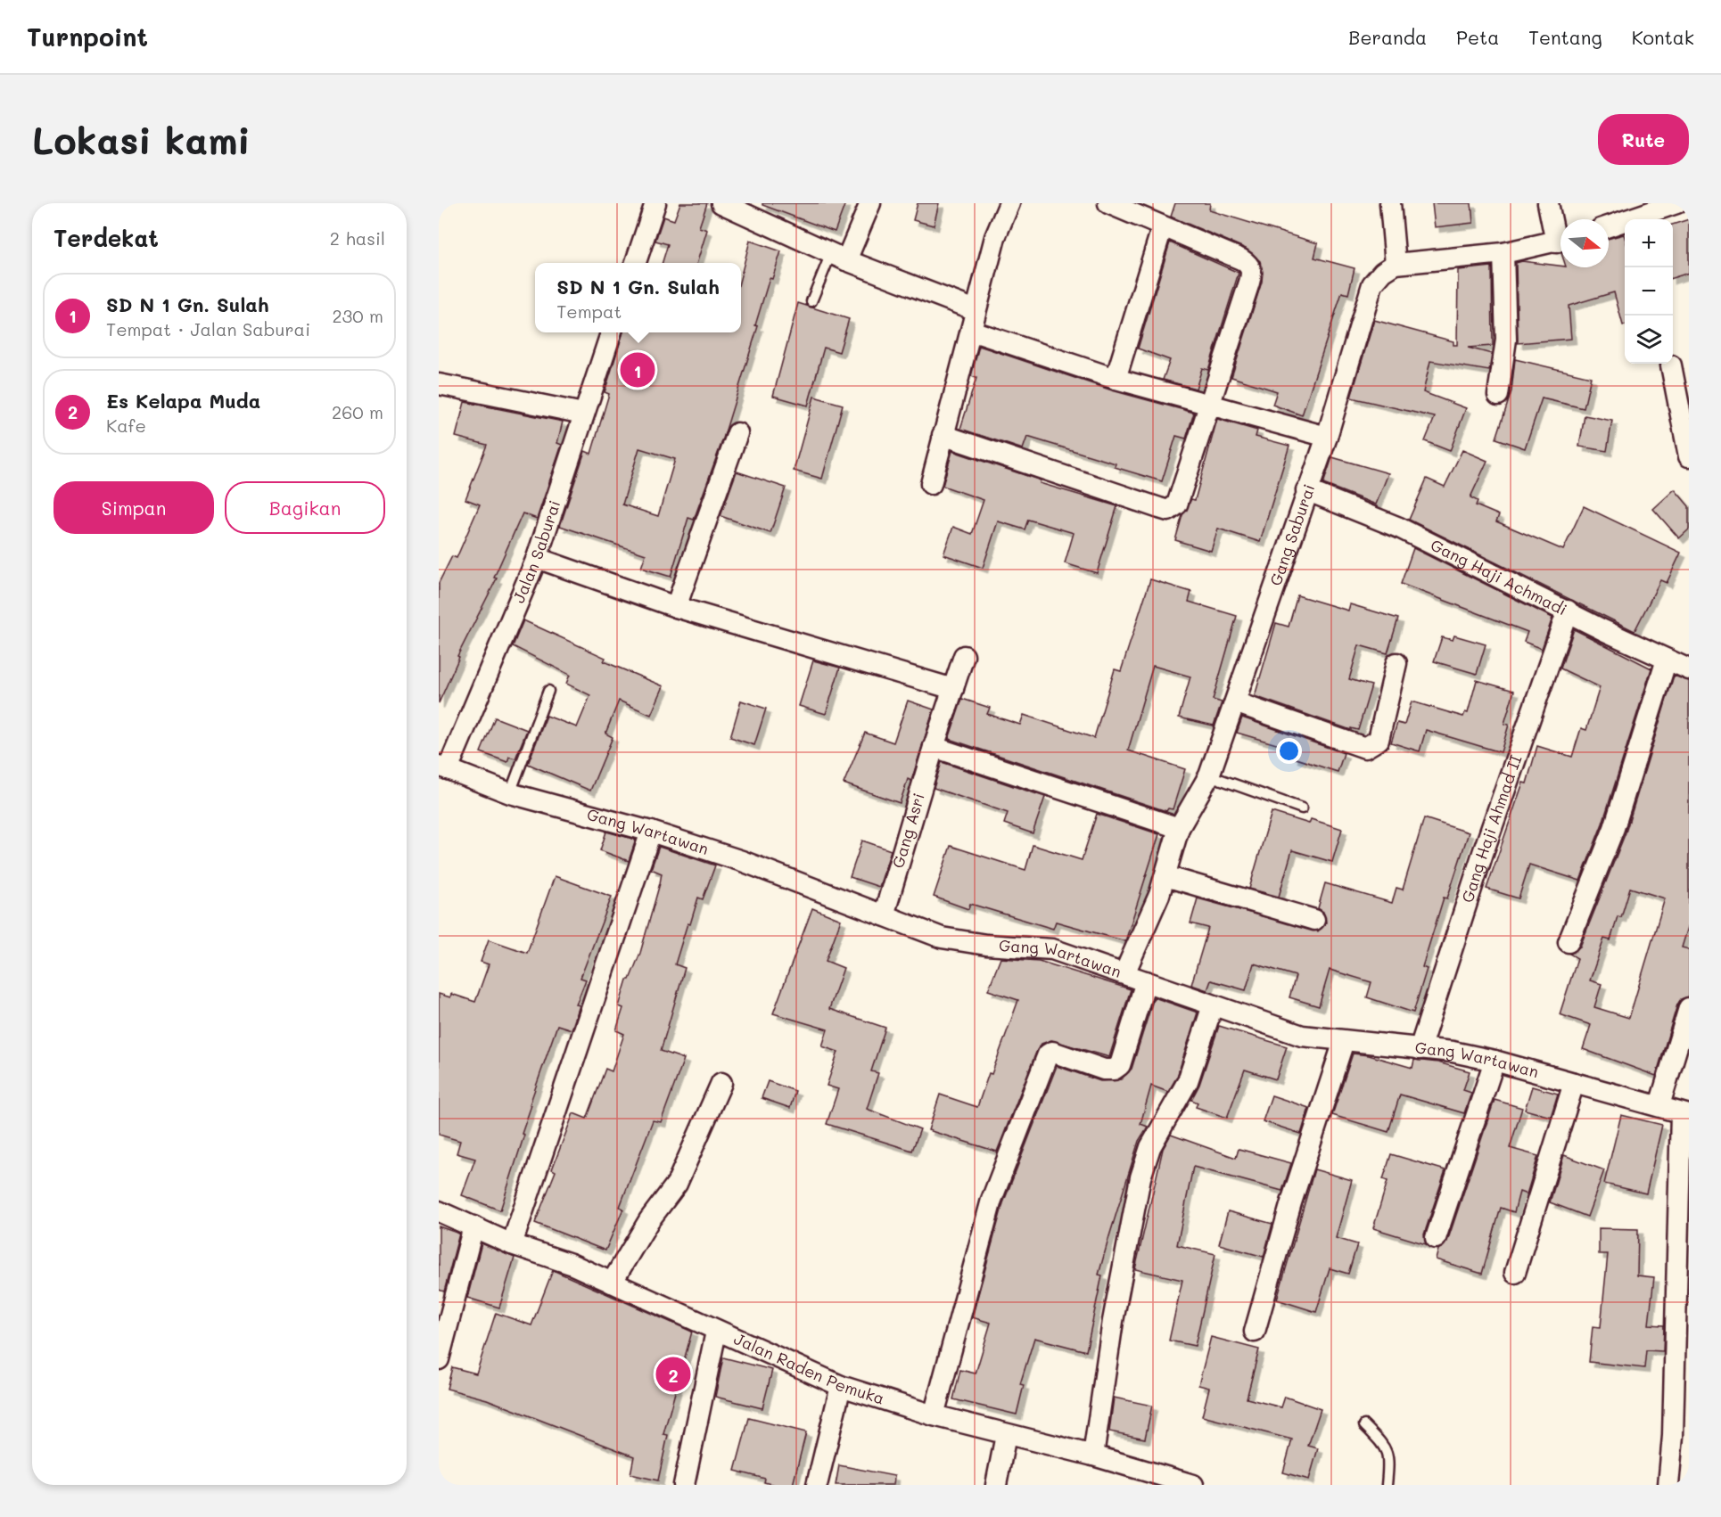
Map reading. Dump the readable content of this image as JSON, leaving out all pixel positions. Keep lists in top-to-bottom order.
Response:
{
  "streets": {
    "street": [
      "Gang Saburai",
      "Jalan Saburai",
      "Gang Haji Achmadi",
      "Gang Haji Ahmad II",
      "Gang Asri",
      "Gang Wartawan",
      "Jalan Raden Pemuka"
    ]
  },
  "crossings": [
    ["Gang Saburai", "Gang Haji Achmadi"],
    ["Gang Saburai", "Gang Wartawan"],
    ["Jalan Saburai", "Gang Wartawan"],
    ["Gang Haji Achmadi", "Gang Haji Ahmad II"],
    ["Gang Haji Ahmad II", "Gang Wartawan"],
    ["Gang Asri", "Gang Wartawan"]
  ],
  "north": "right",
  "page": {
    "header": "Turnpoint",
    "nav": [
      "Beranda",
      "Peta",
      "Tentang",
      "Kontak"
    ],
    "buttons": [
      "Rute",
      ["Simpan", "Bagikan"]
    ],
    "title": "Lokasi kami",
    "heading": ["Terdekat", "2 hasil"],
    "map_buttons": ["+", "−"],
    "popup": ["SD N 1 Gn. Sulah", "Tempat"],
    "list": [
      {
        "mark": "1",
        "name": "SD N 1 Gn. Sulah",
        "note": "Tempat · Jalan Saburai",
        "value": "230 m"
      },
      {
        "mark": "2",
        "name": "Es Kelapa Muda",
        "note": "Kafe",
        "value": "260 m"
      }
    ],
    "pins": ["1", "2"]
  }
}
